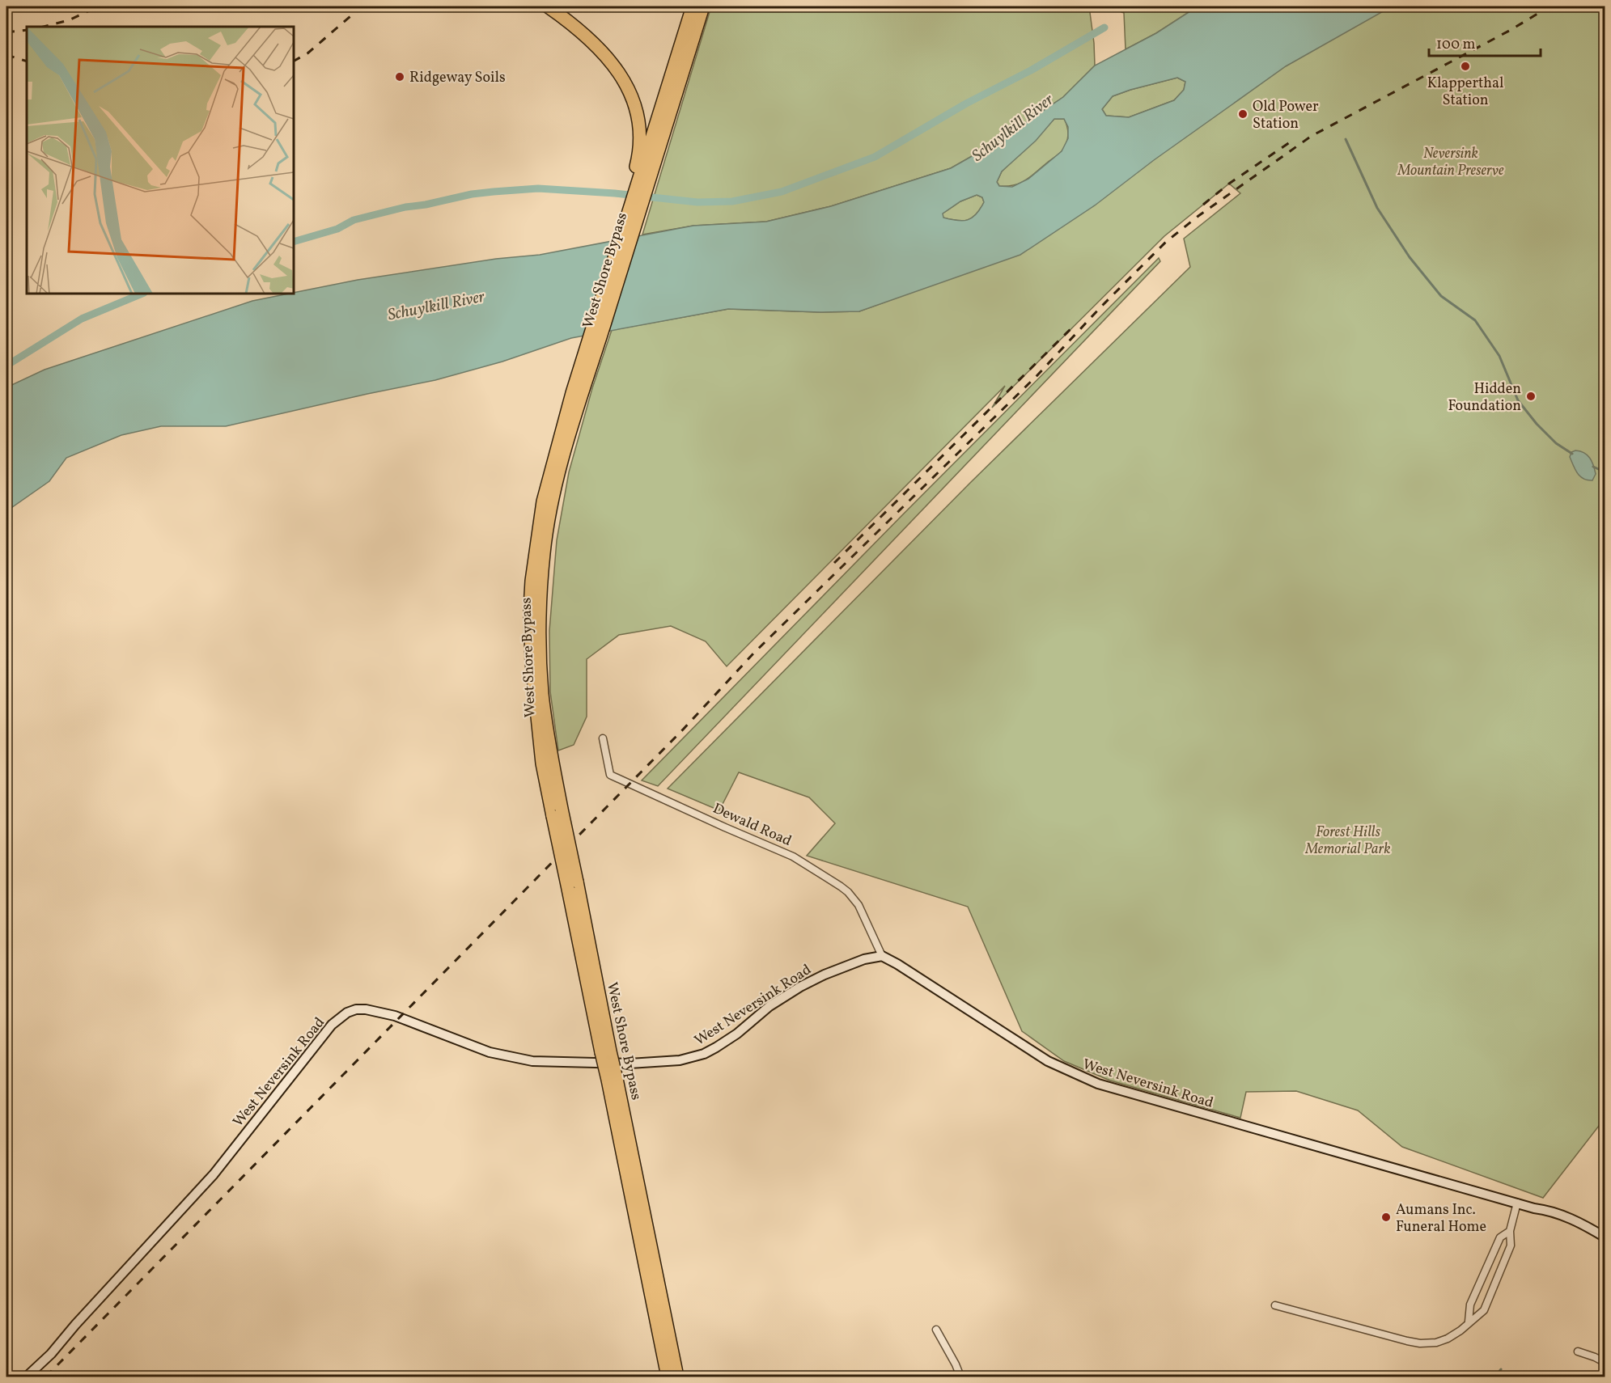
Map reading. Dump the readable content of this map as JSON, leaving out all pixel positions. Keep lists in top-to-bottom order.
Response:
{
  "streets": {
    "highway": ["West Shore Bypass"],
    "street": ["Dewald Road", "West Neversink Road"]
  },
  "crossings": [
    ["Dewald Road", "West Neversink Road"]
  ],
  "water": ["Schuylkill River"],
  "parks": ["Neversink Mountain Preserve", "Forest Hills Memorial Park"],
  "places": [
    "Klapperthal Station",
    "Ridgeway Soils",
    "Old Power Station",
    "Hidden Foundation",
    "Aumans Inc. Funeral Home"
  ],
  "scale_bar": "100 m"
}
